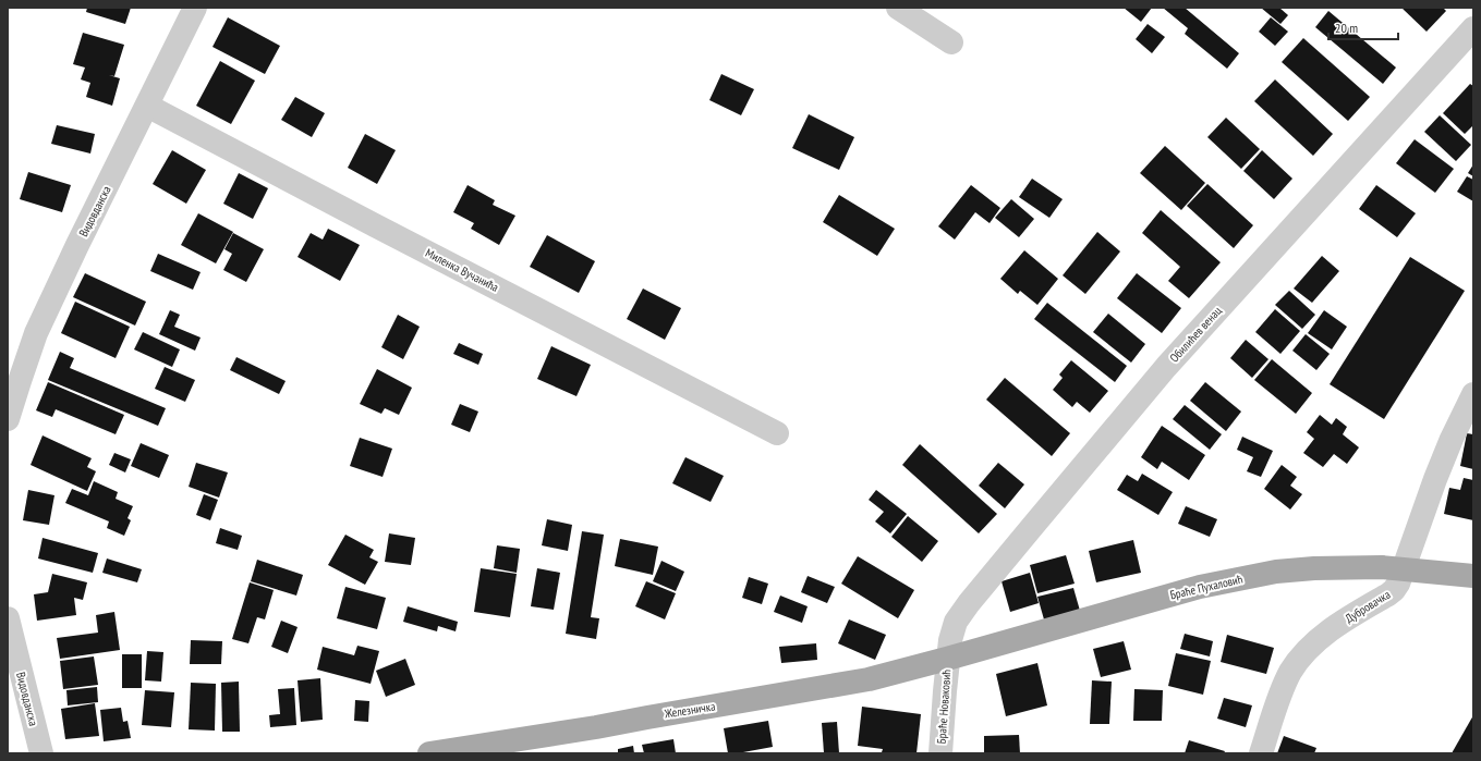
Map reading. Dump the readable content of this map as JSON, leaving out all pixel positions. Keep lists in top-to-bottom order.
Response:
{
  "streets": {
    "main road": ["Браће Пухаловић", "Железничка"],
    "street": [
      "Видовданска",
      "Миленка Вучанића",
      "Обилићев венац",
      "Дубровачка",
      "Браће Новаковић"
    ]
  },
  "crossings": [
    ["Видовданска", "Миленка Вучанића"],
    ["Обилићев венац", "Браће Пухаловић"],
    ["Обилићев венац", "Браће Новаковић"],
    ["Обилићев венац", "Железничка"],
    ["Браће Пухаловић", "Дубровачка"],
    ["Браће Пухаловић", "Браће Новаковић"],
    ["Браће Пухаловић", "Железничка"],
    ["Браће Новаковић", "Железничка"]
  ],
  "scale_bar": "20 m"
}
